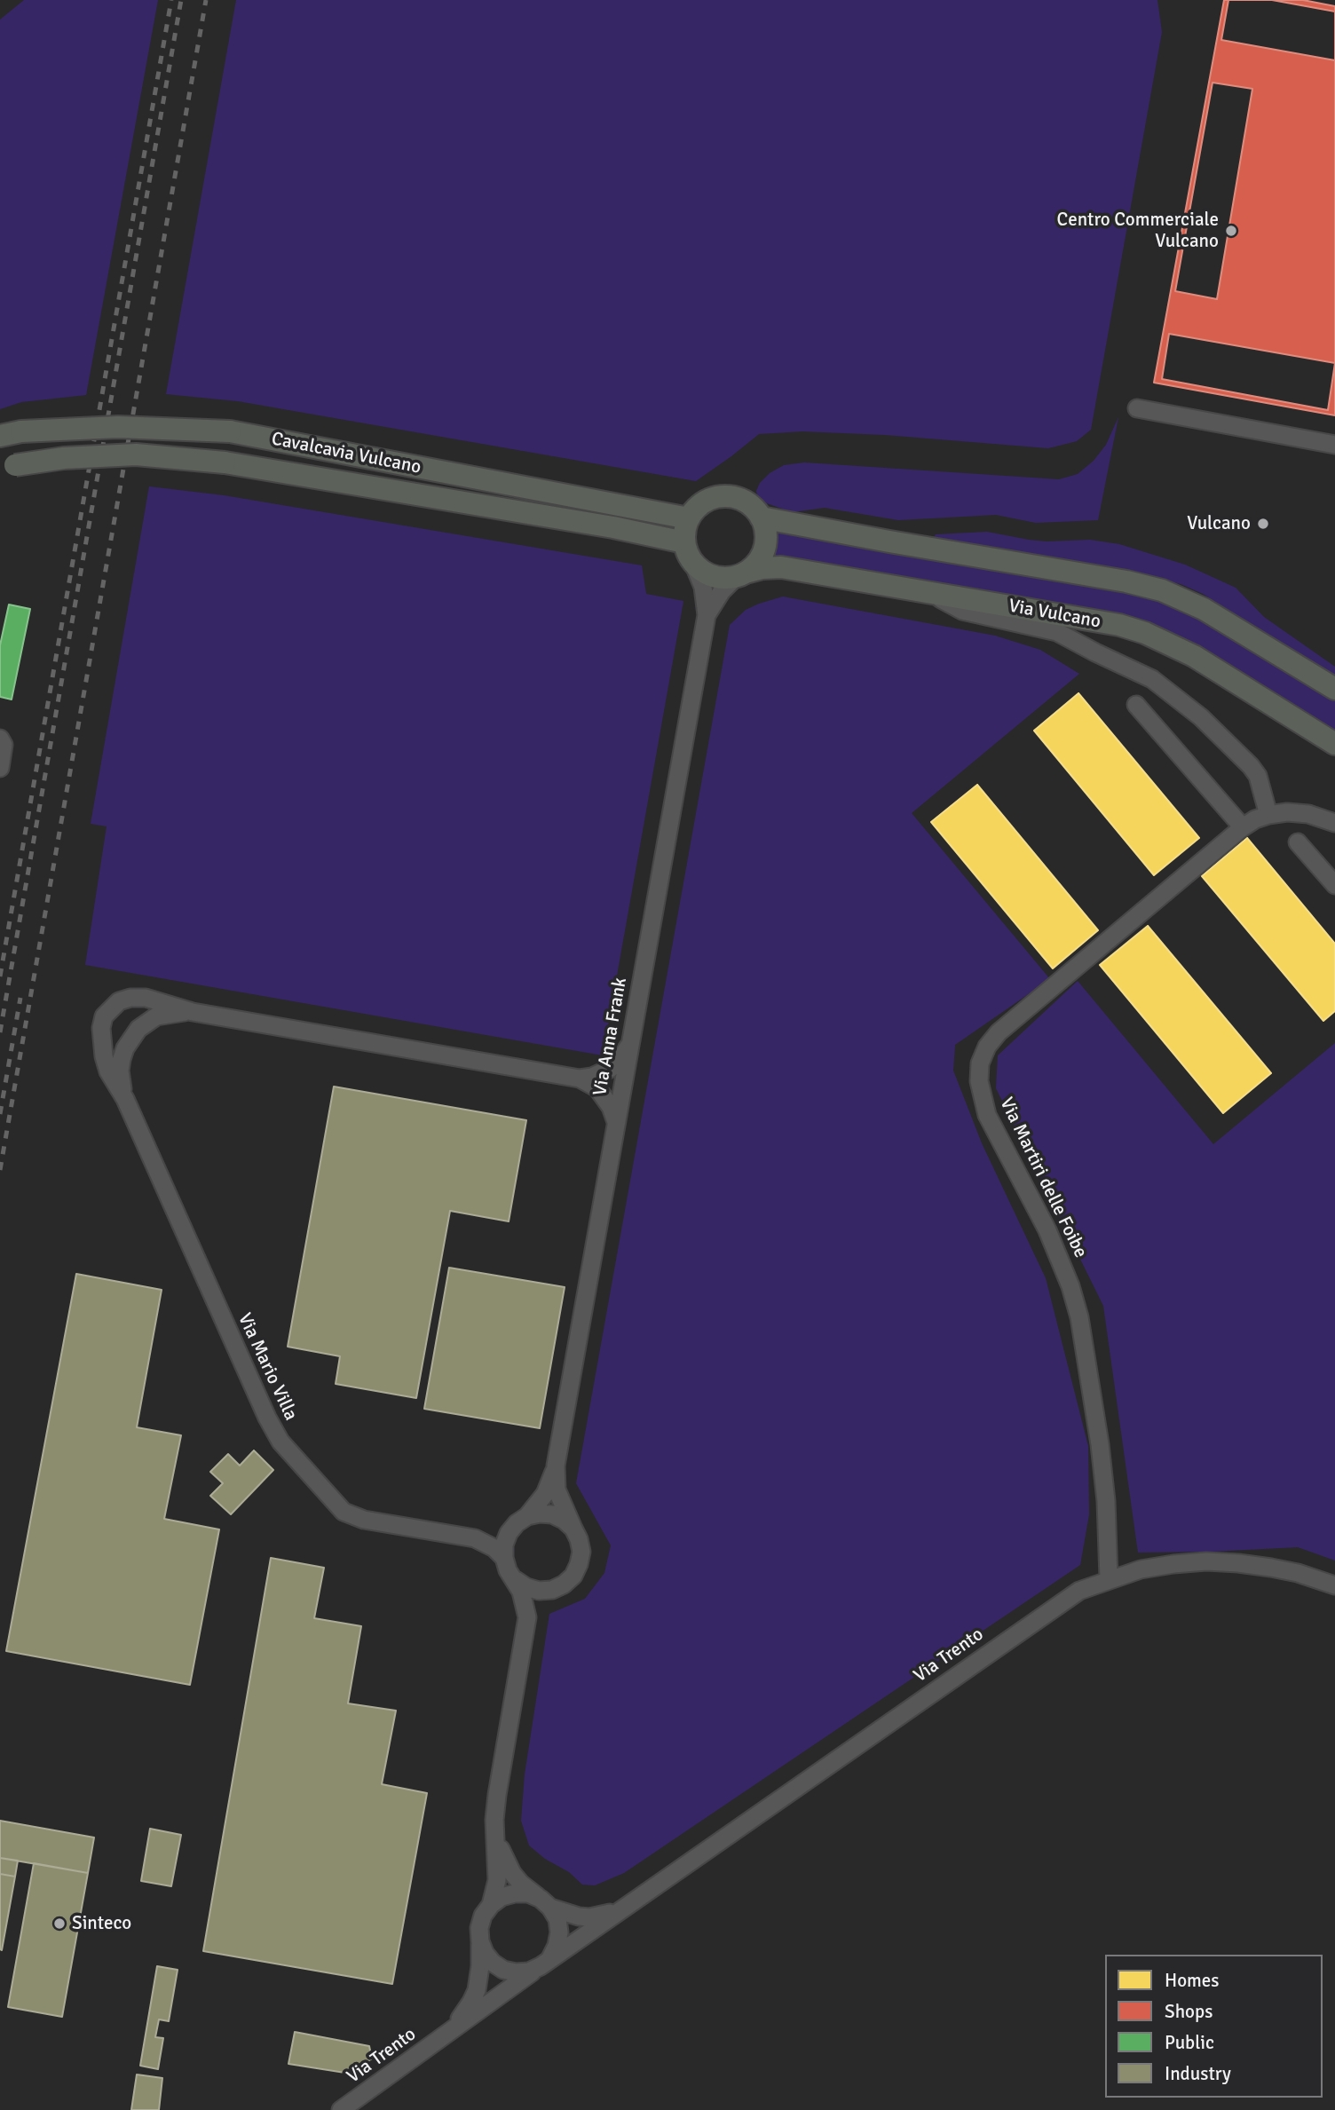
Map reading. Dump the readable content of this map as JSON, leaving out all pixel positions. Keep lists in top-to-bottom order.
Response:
{
  "streets": {
    "main road": ["Cavalcavia Vulcano", "Via Vulcano"],
    "street": [
      "Via Anna Frank",
      "Via Martiri delle Foibe",
      "Via Mario Villa",
      "Via Trento"
    ]
  },
  "crossings": [
    ["Cavalcavia Vulcano", "Via Vulcano"],
    ["Cavalcavia Vulcano", "Via Anna Frank"],
    ["Via Vulcano", "Via Anna Frank"],
    ["Via Anna Frank", "Via Mario Villa"],
    ["Via Martiri delle Foibe", "Via Trento"]
  ],
  "places": ["Centro Commerciale Vulcano", "Vulcano", "Sinteco"],
  "legend": [
    "Homes",
    "Shops",
    "Public",
    "Industry"
  ]
}
